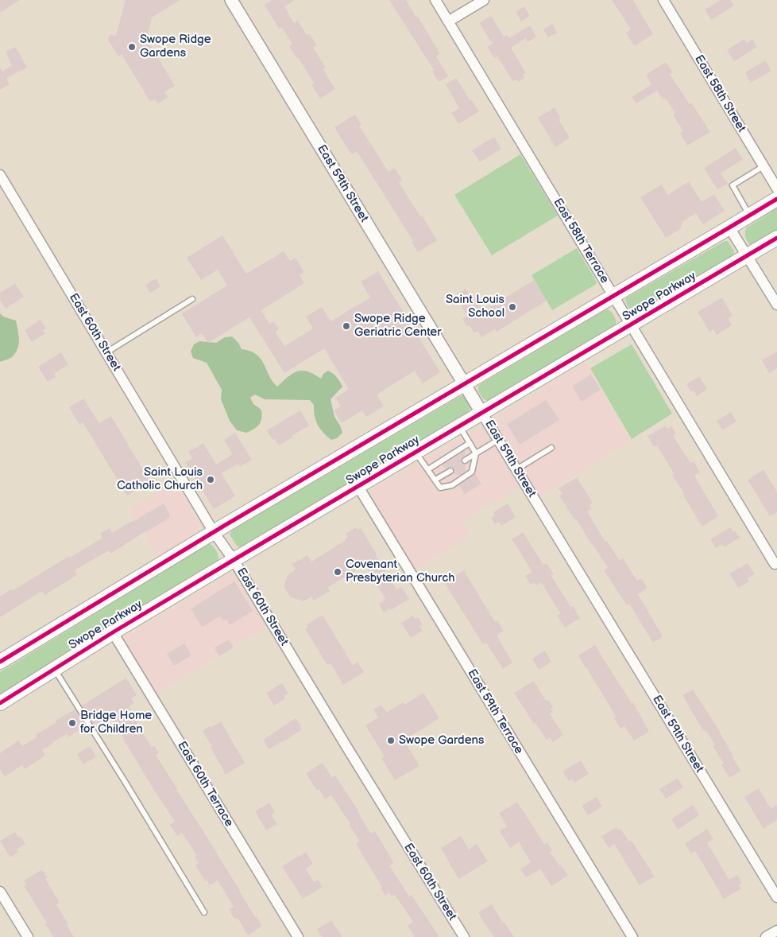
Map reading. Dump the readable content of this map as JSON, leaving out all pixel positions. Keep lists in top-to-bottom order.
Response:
{
  "streets": {
    "main road": ["Swope Parkway"],
    "street": [
      "East 58th Street",
      "East 59th Street",
      "East 58th Terrace",
      "East 60th Street",
      "East 59th Terrace",
      "East 60th Terrace"
    ]
  },
  "crossings": [
    ["East 59th Street", "Swope Parkway"],
    ["East 58th Terrace", "Swope Parkway"],
    ["Swope Parkway", "East 60th Street"],
    ["Swope Parkway", "East 59th Terrace"],
    ["Swope Parkway", "East 60th Terrace"]
  ],
  "places": [
    "Swope Ridge Gardens",
    "Saint Louis School",
    "Swope Ridge Geriatric Center",
    "Saint Louis Catholic Church",
    "Covenant Presbyterian Church",
    "Bridge Home for Children",
    "Swope Gardens"
  ]
}
